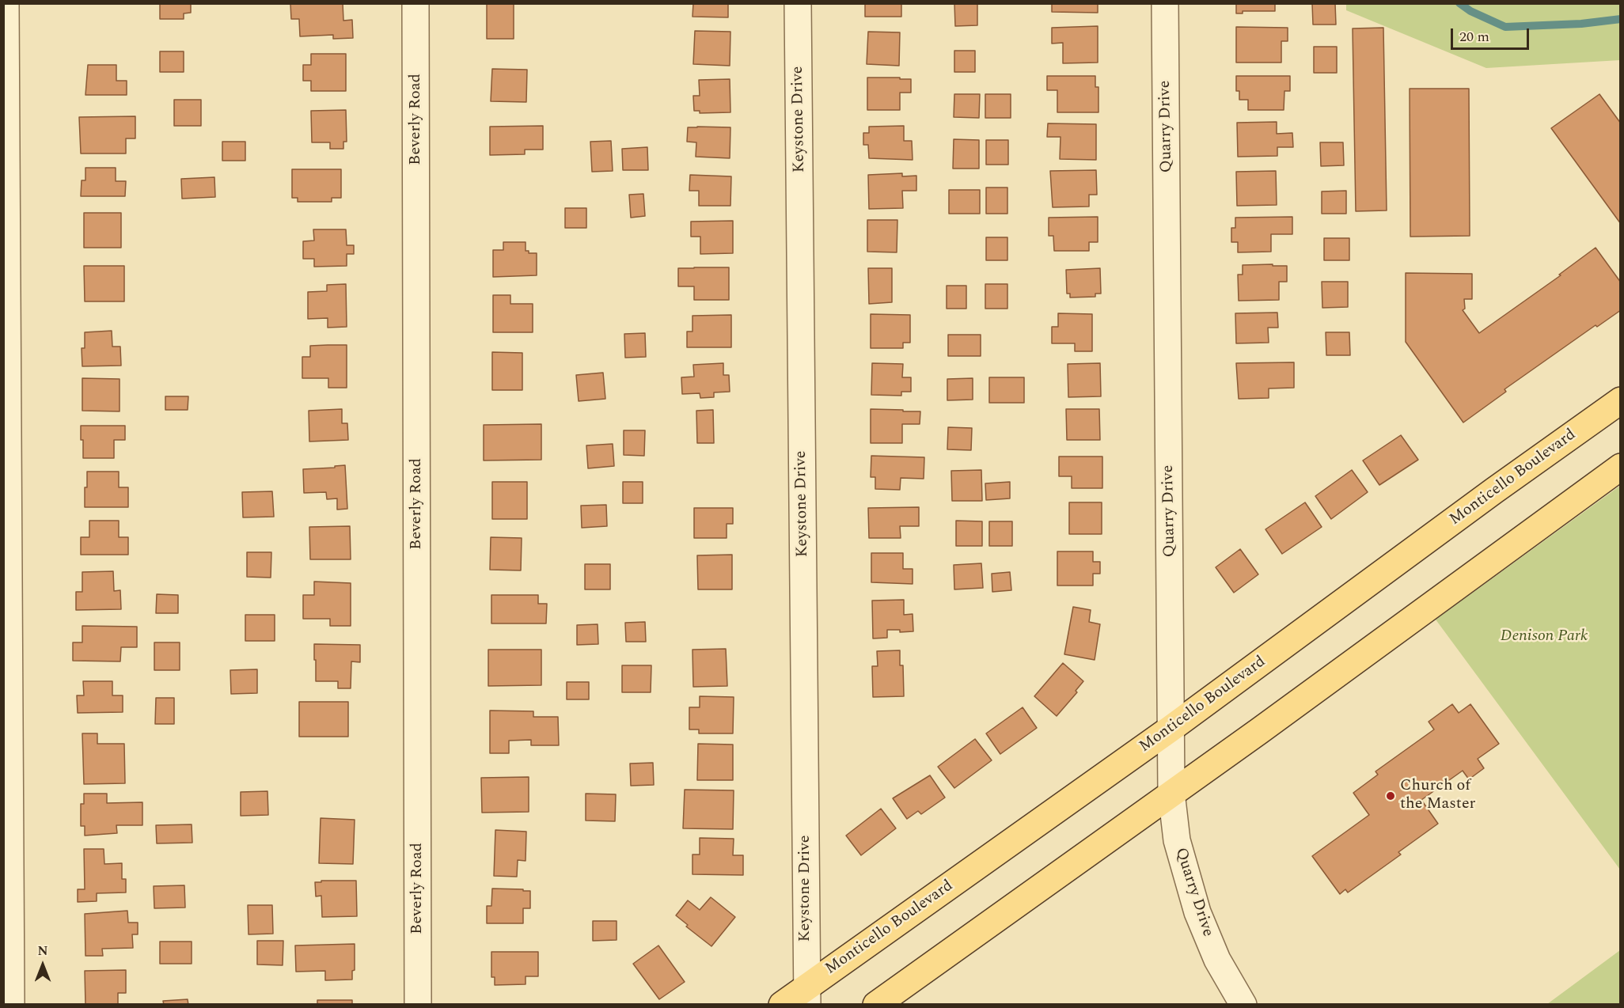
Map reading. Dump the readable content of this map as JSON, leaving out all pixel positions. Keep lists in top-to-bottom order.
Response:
{
  "streets": {
    "main road": ["Monticello Boulevard"],
    "street": ["Beverly Road", "Keystone Drive", "Quarry Drive"]
  },
  "crossings": [
    ["Keystone Drive", "Monticello Boulevard"],
    ["Quarry Drive", "Monticello Boulevard"]
  ],
  "parks": ["Denison Park"],
  "places": ["Church of the Master"],
  "scale_bar": "20 m",
  "north": "top"
}
